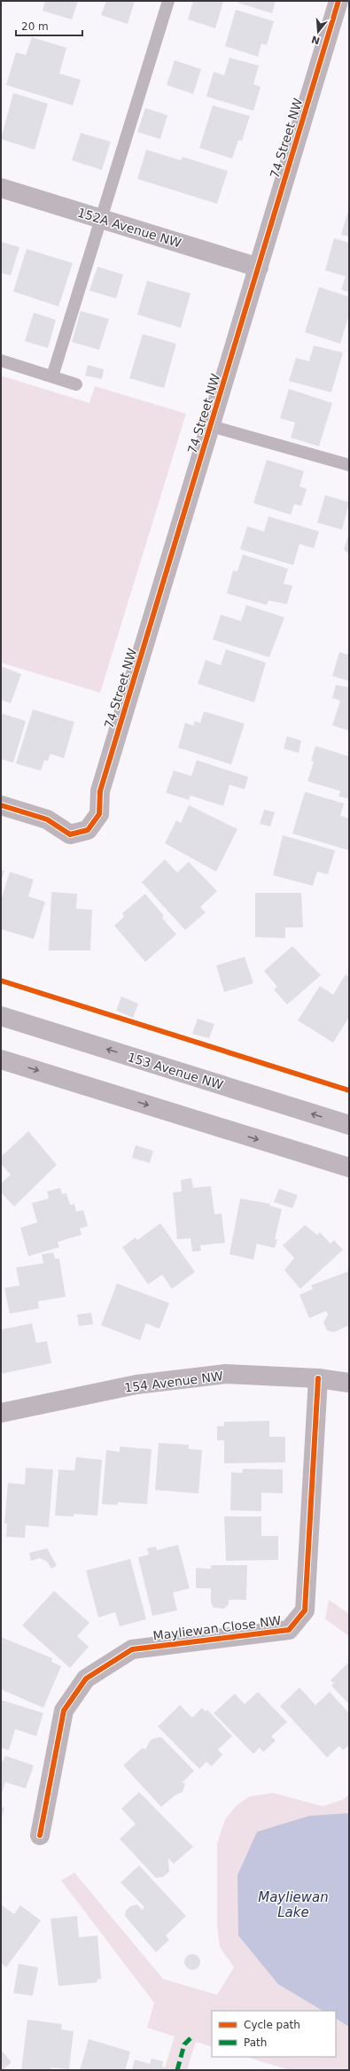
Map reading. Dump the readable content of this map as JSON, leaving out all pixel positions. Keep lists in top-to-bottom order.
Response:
{
  "streets": {
    "street": [
      "74 Street NW",
      "152A Avenue NW",
      "153 Avenue NW",
      "154 Avenue NW",
      "Mayliewan Close NW"
    ]
  },
  "crossings": [
    ["74 Street NW", "152A Avenue NW"],
    ["154 Avenue NW", "Mayliewan Close NW"]
  ],
  "water": ["Mayliewan Lake"],
  "legend": ["Cycle path", "Path"],
  "scale_bar": "20 m",
  "north": "bottom"
}
